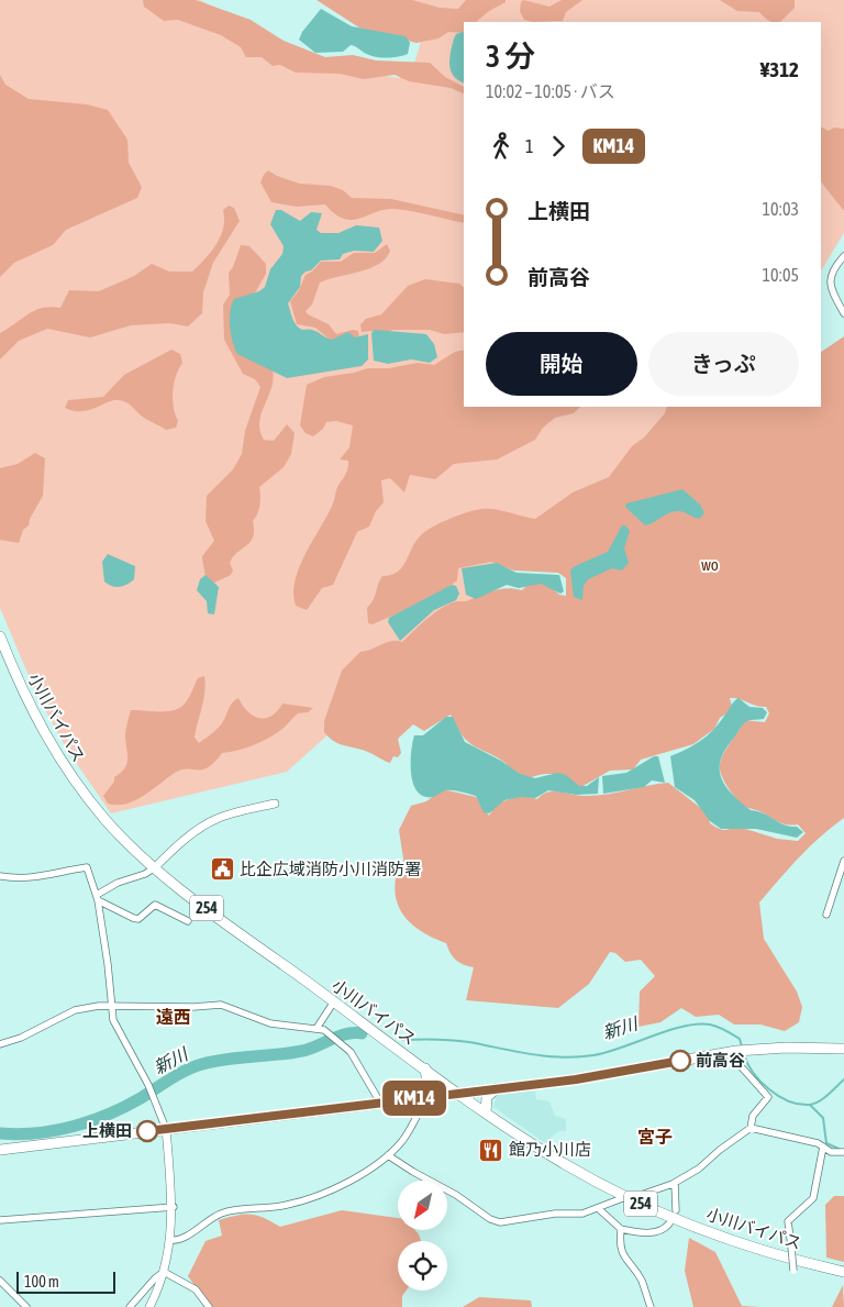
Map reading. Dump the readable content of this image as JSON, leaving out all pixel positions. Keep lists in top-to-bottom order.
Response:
{
  "streets": {
    "main road": ["小川バイパス", "254"]
  },
  "districts": ["遠西", "宮子"],
  "water": ["新川"],
  "parks": ["wo"],
  "places": {
    "public building": ["比企広域消防小川消防署"],
    "other": ["前高谷", "上横田"],
    "restaurant": ["館乃小川店"]
  },
  "lines": ["bus line KM14"],
  "scale_bar": "100 m",
  "north": "bottom left",
  "page": {
    "on_map": "KM14",
    "heading": ["3 分", "10:02 – 10:05 · バス", "¥312"],
    "legs": ["1", "KM14"],
    "list": [
      {
        "name": "上横田",
        "value": "10:03"
      },
      {
        "name": "前高谷",
        "value": "10:05"
      }
    ],
    "buttons": ["開始", "きっぷ"],
    "scale": "100 m"
  }
}
